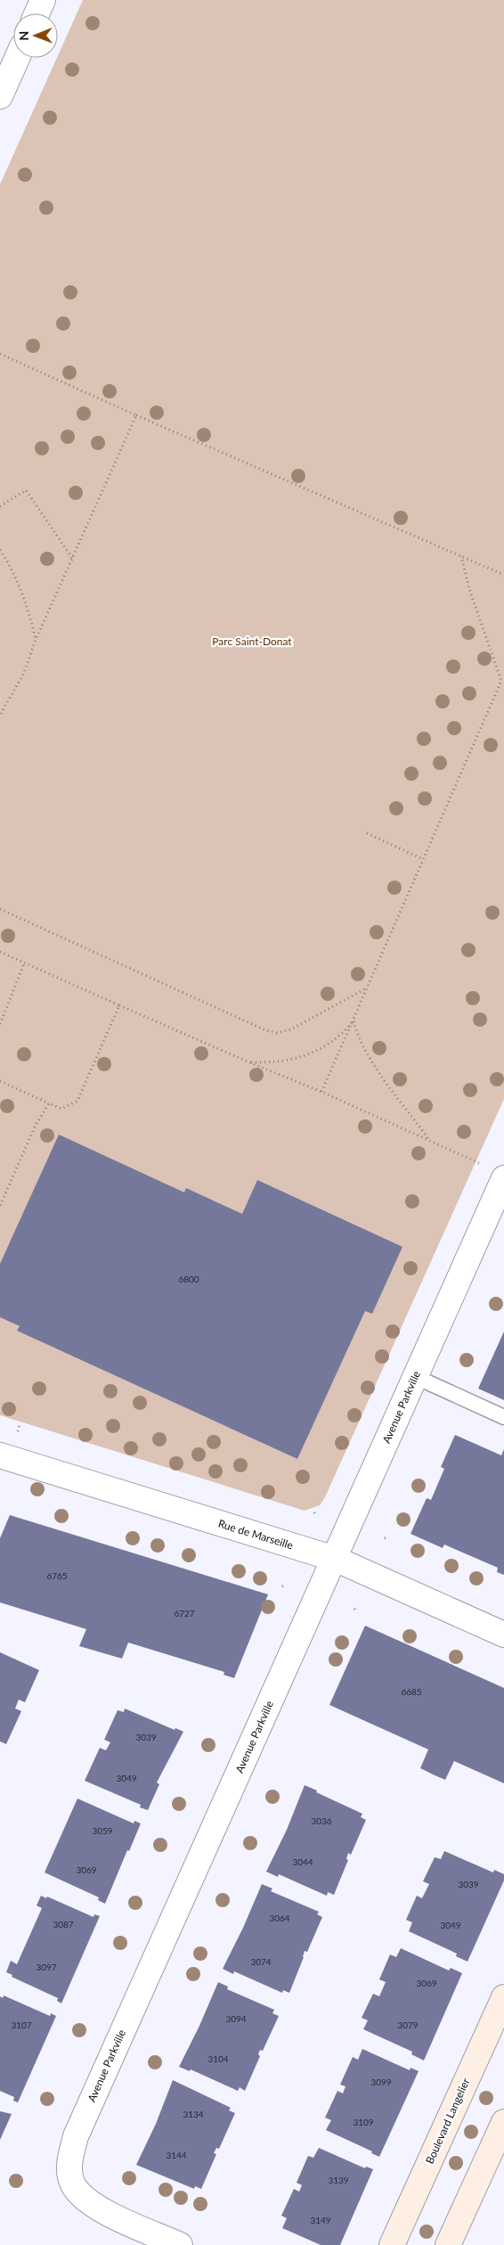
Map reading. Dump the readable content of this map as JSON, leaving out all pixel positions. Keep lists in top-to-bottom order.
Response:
{
  "streets": {
    "main road": ["Boulevard Langelier"],
    "street": ["Avenue Parkville", "Rue de Marseille"]
  },
  "crossings": [
    ["Avenue Parkville", "Rue de Marseille"]
  ],
  "parks": ["Parc Saint-Donat"],
  "house_numbers": [
    "6800",
    "6765",
    "6727",
    "6685",
    "3039",
    "3049",
    "3036",
    "3059",
    "3044",
    "3069",
    "3039",
    "3064",
    "3087",
    "3049",
    "3074",
    "3097",
    "3069",
    "3094",
    "3107",
    "3079",
    "3104",
    "3099",
    "3134",
    "3109",
    "3144",
    "3139",
    "3149"
  ],
  "north": "left"
}
